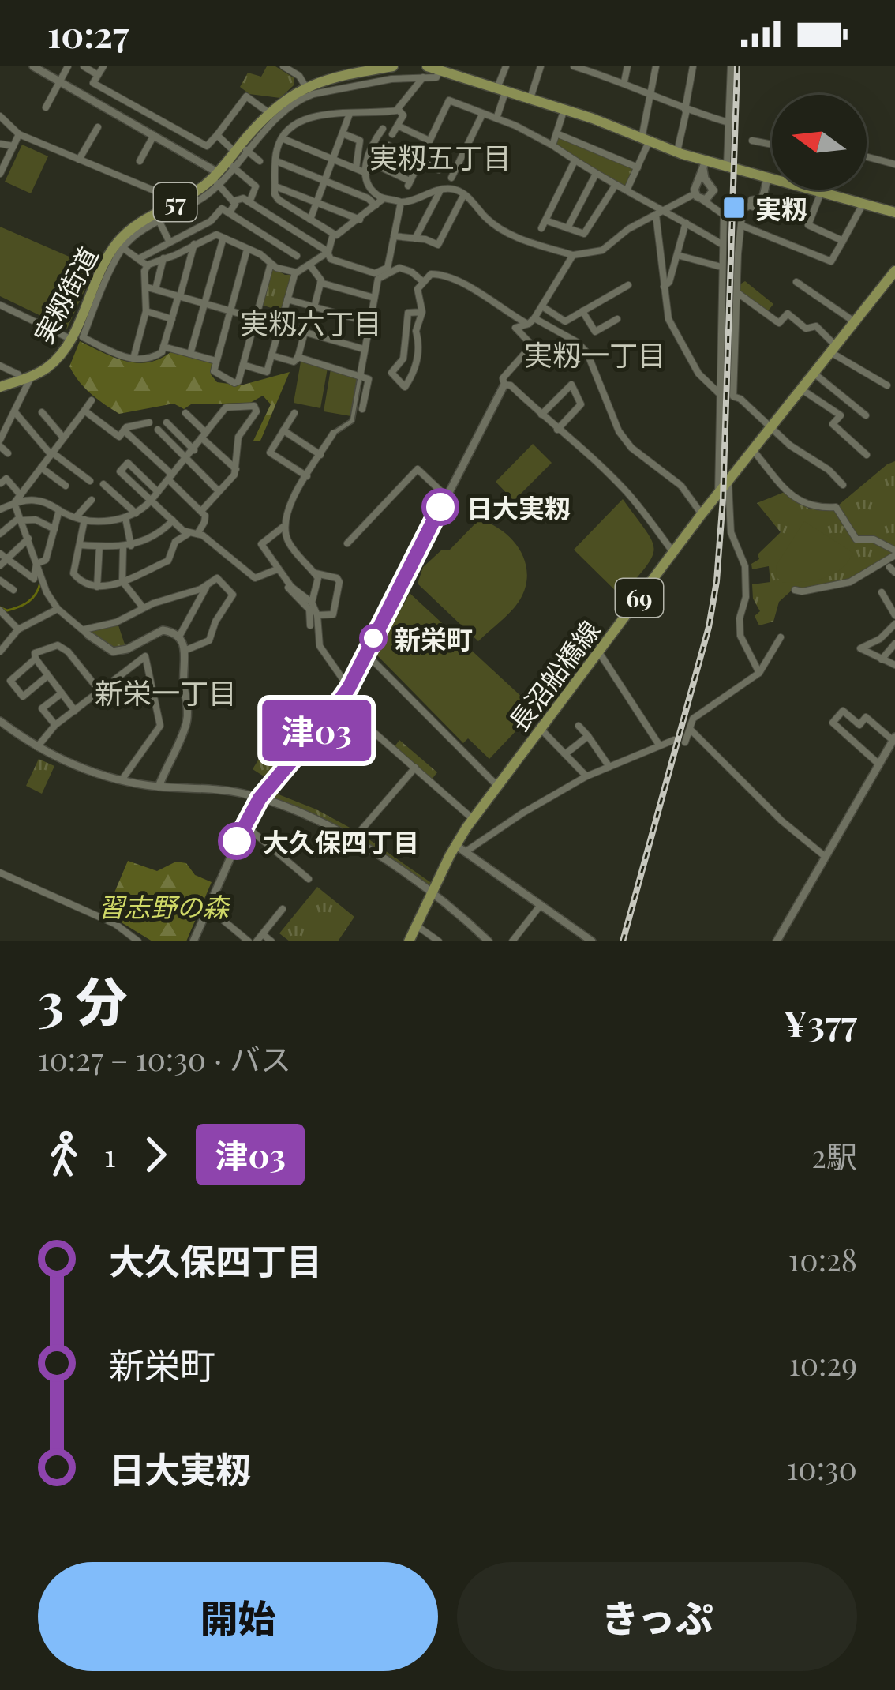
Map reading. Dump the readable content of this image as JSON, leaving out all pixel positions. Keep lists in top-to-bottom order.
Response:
{
  "streets": {
    "main road": [
      "57",
      "実籾街道",
      "69",
      "長沼船橋線"
    ]
  },
  "districts": [
    "実籾五丁目",
    "実籾六丁目",
    "実籾一丁目",
    "新栄一丁目"
  ],
  "parks": ["習志野の森"],
  "places": {
    "transit": ["実籾"],
    "other": ["日大実籾", "新栄町", "大久保四丁目"]
  },
  "lines": ["bus line 津03"],
  "north": "left",
  "page": {
    "status": "10:27",
    "on_map": "津03",
    "heading": ["3 分", "10:27 – 10:30 · バス", "¥377"],
    "legs": ["1", "津03", "2駅"],
    "list": [
      {
        "name": "大久保四丁目",
        "value": "10:28"
      },
      {
        "name": "新栄町",
        "value": "10:29"
      },
      {
        "name": "日大実籾",
        "value": "10:30"
      }
    ],
    "buttons": ["開始", "きっぷ"]
  }
}
